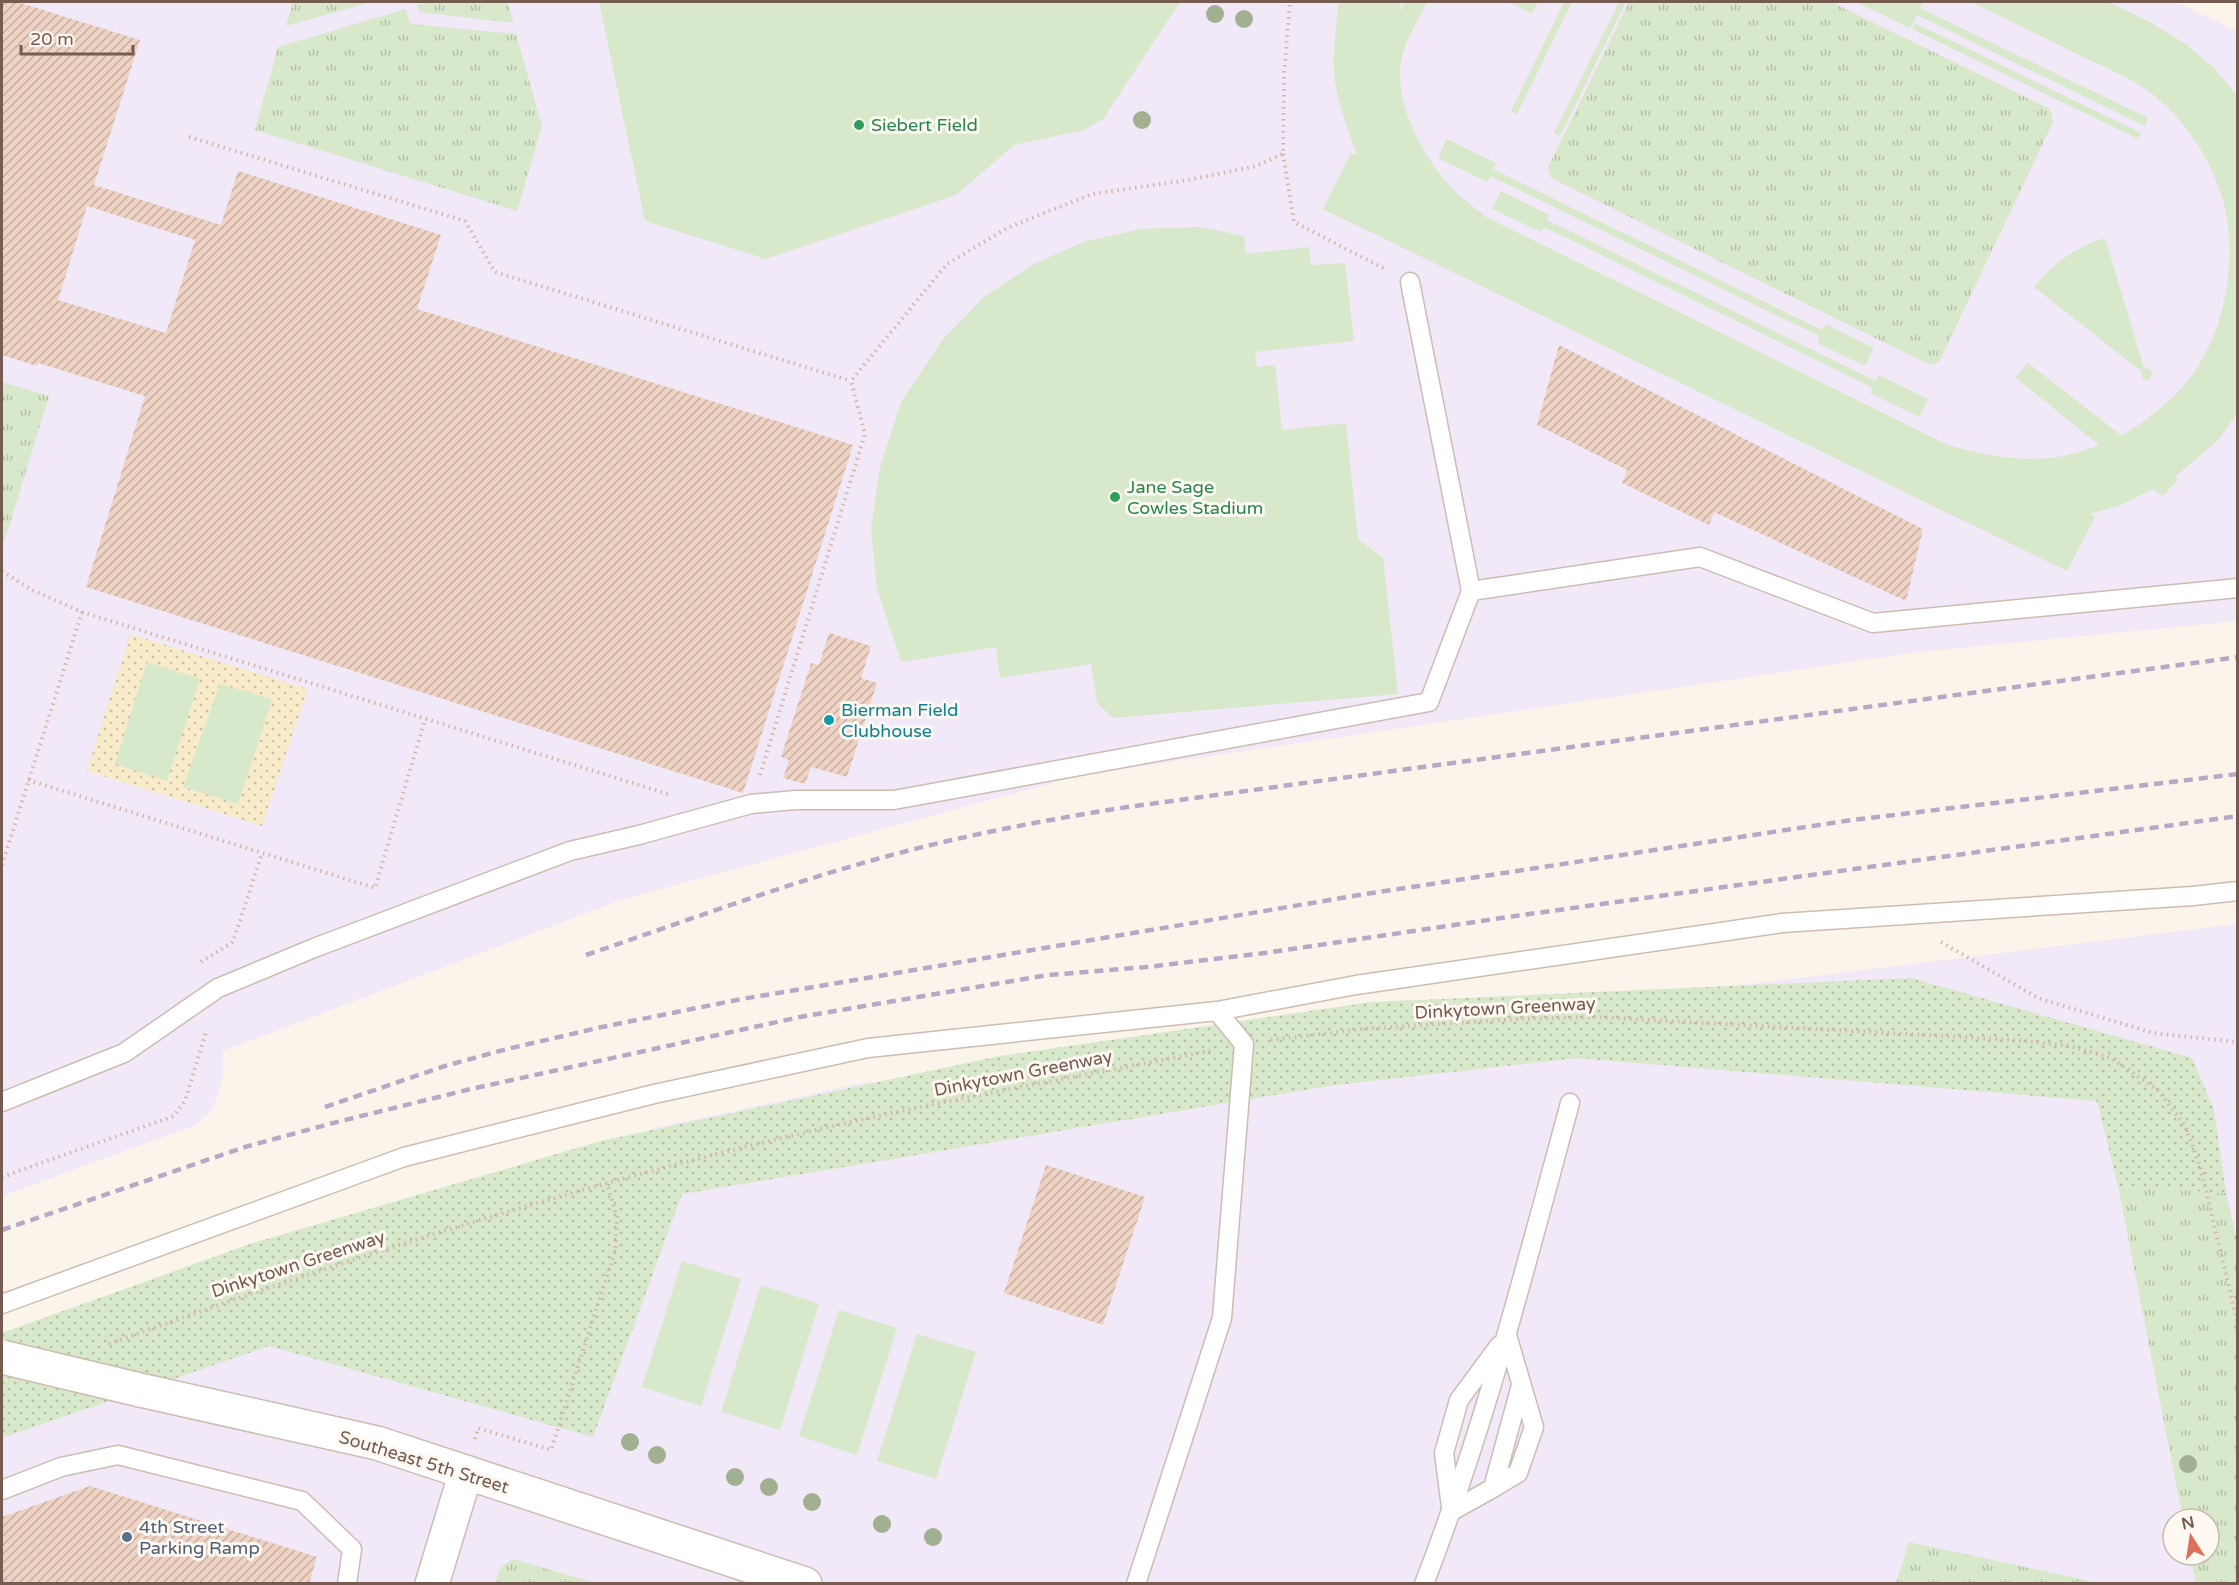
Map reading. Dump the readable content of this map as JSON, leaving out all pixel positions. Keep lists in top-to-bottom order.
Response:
{
  "streets": {
    "street": ["Southeast 5th Street"],
    "path": ["Dinkytown Greenway"]
  },
  "places": [
    "Siebert Field",
    "Jane Sage Cowles Stadium",
    "Bierman Field Clubhouse",
    "4th Street Parking Ramp"
  ],
  "scale_bar": "20 m",
  "north": "top"
}
